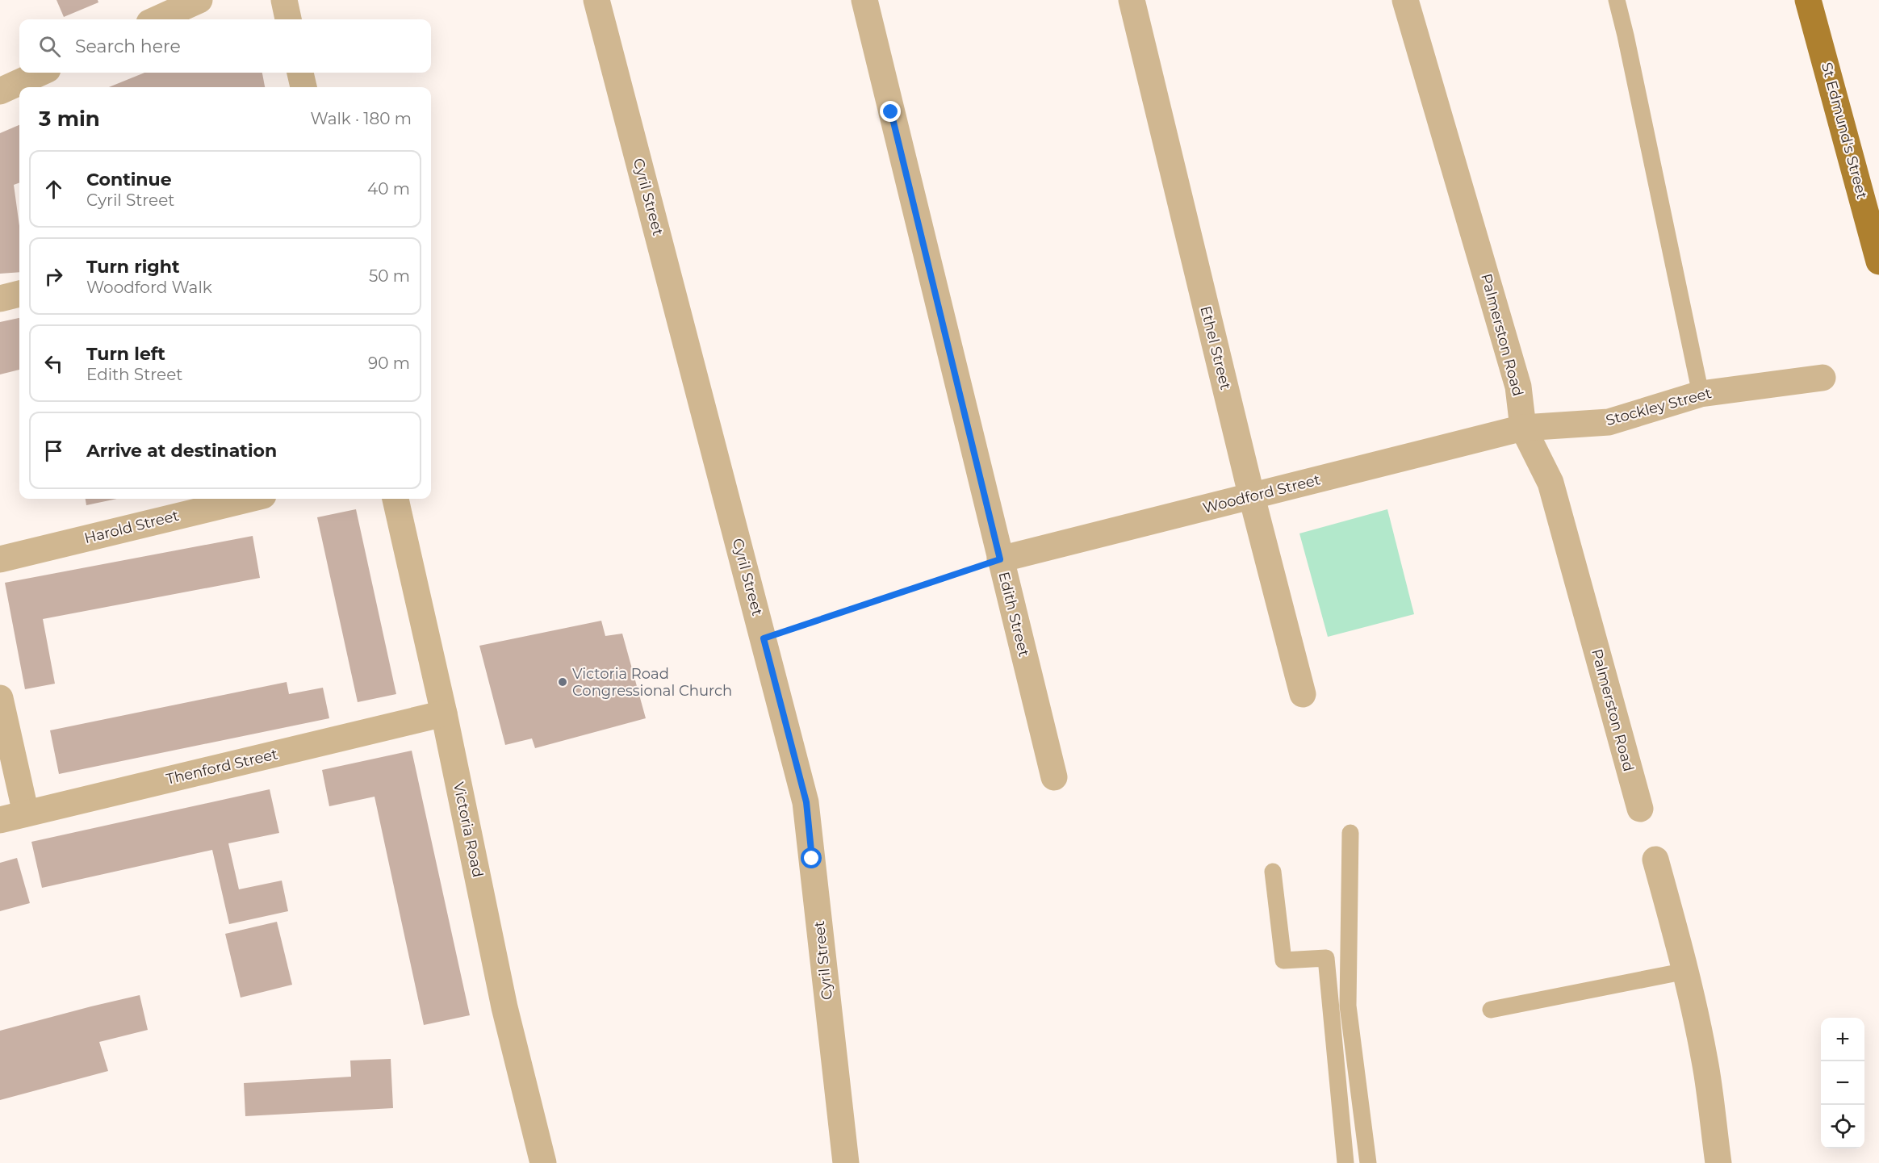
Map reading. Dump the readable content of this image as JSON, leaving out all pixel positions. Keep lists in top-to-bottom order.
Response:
{
  "streets": {
    "main road": ["St Edmund's Street"],
    "street": [
      "Cyril Street",
      "Palmerston Road",
      "Ethel Street",
      "Stockley Street",
      "Woodford Street",
      "Harold Street",
      "Edith Street",
      "Thenford Street",
      "Victoria Road"
    ]
  },
  "crossings": [
    ["Palmerston Road", "Stockley Street"],
    ["Palmerston Road", "Woodford Street"],
    ["Ethel Street", "Woodford Street"],
    ["Stockley Street", "Woodford Street"],
    ["Woodford Street", "Edith Street"],
    ["Thenford Street", "Victoria Road"]
  ],
  "places": ["Victoria Road Congressional Church"],
  "page": {
    "search": "Search here",
    "heading": ["3 min", "Walk · 180 m"],
    "list": [
      ["Continue", "Cyril Street", "40 m"],
      ["Turn right", "Woodford Walk", "50 m"],
      ["Turn left", "Edith Street", "90 m"],
      "Arrive at destination"
    ],
    "map_buttons": ["+", "−"]
  }
}
